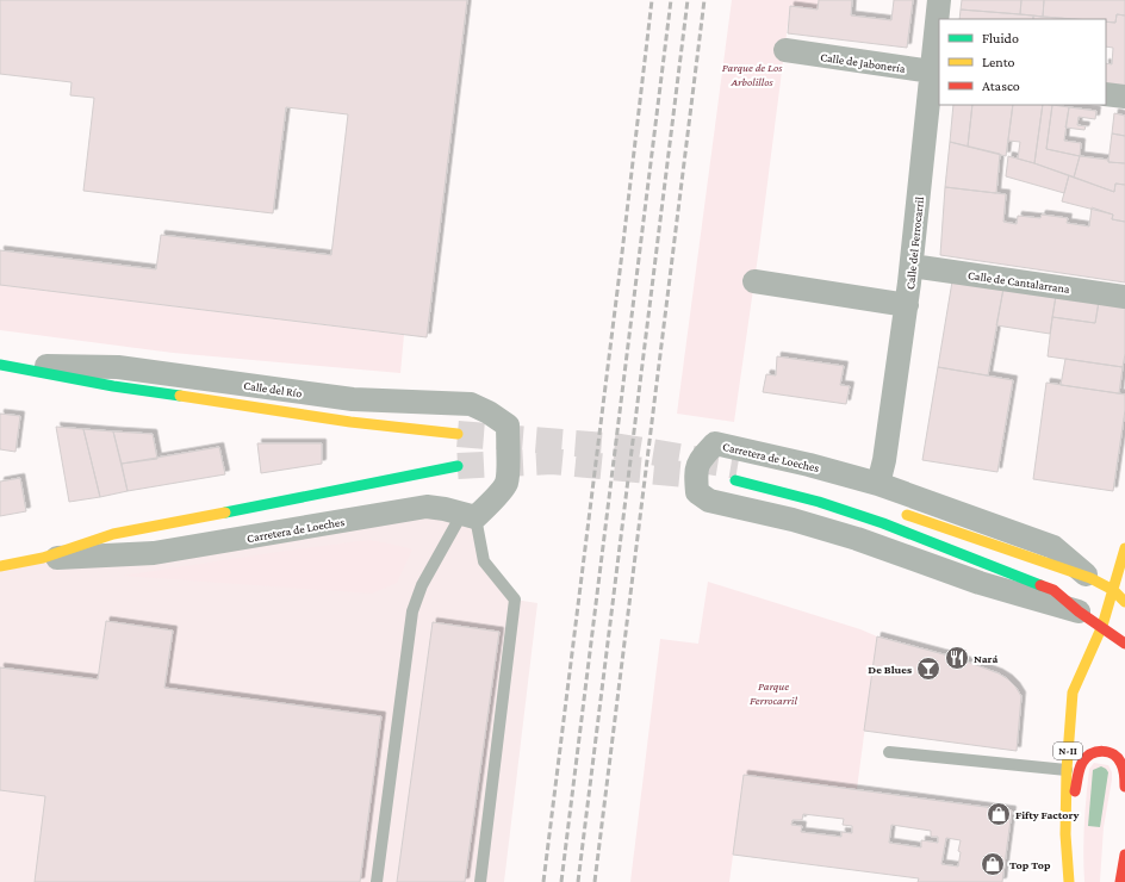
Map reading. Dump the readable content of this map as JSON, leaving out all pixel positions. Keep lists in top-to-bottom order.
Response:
{
  "streets": {
    "street": [
      "Calle de Jabonería",
      "Calle del Ferrocarril",
      "Calle de Cantalarrana",
      "Calle del Río",
      "Carretera de Loeches",
      "N-II"
    ]
  },
  "crossings": [
    ["Calle de Jabonería", "Calle del Ferrocarril"],
    ["Calle del Ferrocarril", "Calle de Cantalarrana"],
    ["Calle del Ferrocarril", "Carretera de Loeches"],
    ["Calle del Río", "Carretera de Loeches"],
    ["Carretera de Loeches", "N-II"]
  ],
  "parks": ["Parque de Los Arbolillos", "Parque Ferrocarril"],
  "places": {
    "restaurant": ["Nará"],
    "bar": ["De Blues"],
    "shop": ["Fifty Factory", "Top Top"]
  },
  "legend": ["Fluido", "Lento", "Atasco"]
}
